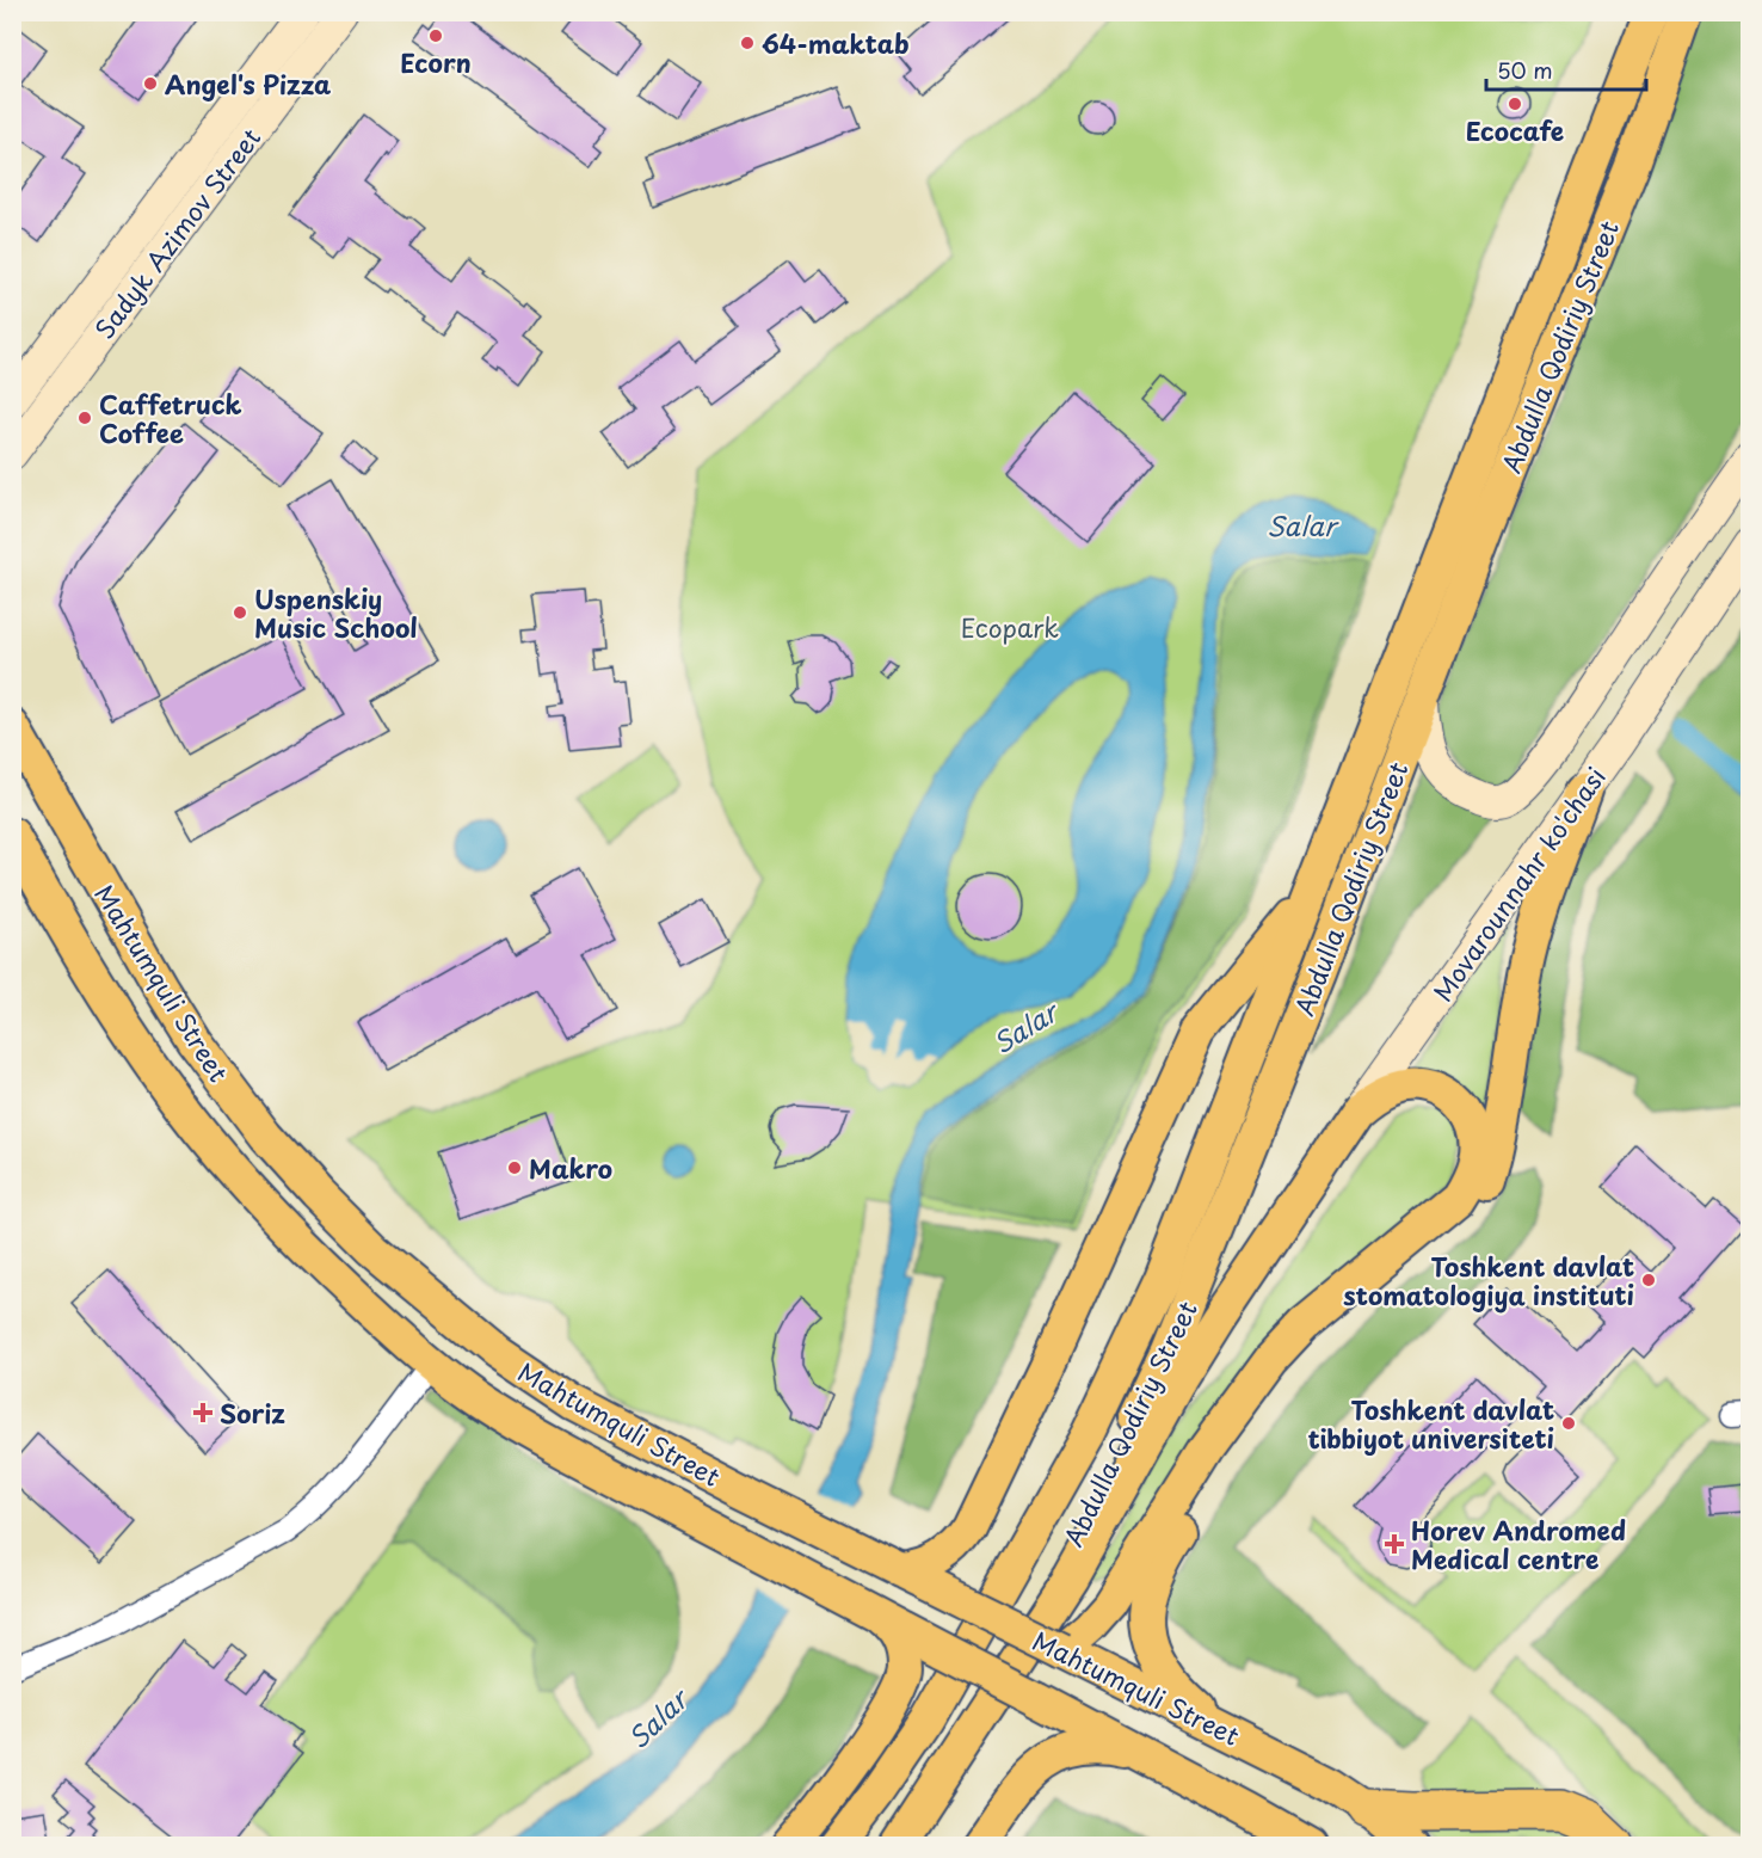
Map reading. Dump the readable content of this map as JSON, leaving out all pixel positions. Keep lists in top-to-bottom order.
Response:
{
  "streets": {
    "main road": ["Abdulla Qodiriy Street", "Mahtumquli Street"],
    "street": ["Sadyk Azimov Street", "Movarounnahr ko'chasi"]
  },
  "crossings": [
    ["Abdulla Qodiriy Street", "Movarounnahr ko'chasi"]
  ],
  "water": ["Salar"],
  "parks": ["Ecopark"],
  "places": {
    "other": [
      "Ecorn",
      "64-maktab",
      "Angel's Pizza",
      "Ecocafe",
      "Caffetruck Coffee",
      "Uspenskiy Music School",
      "Makro",
      "Toshkent davlat stomatologiya instituti",
      "Toshkent davlat tibbiyot universiteti"
    ],
    "health": ["Soriz", "Horev Andromed Medical centre"]
  },
  "scale_bar": "50 m"
}
